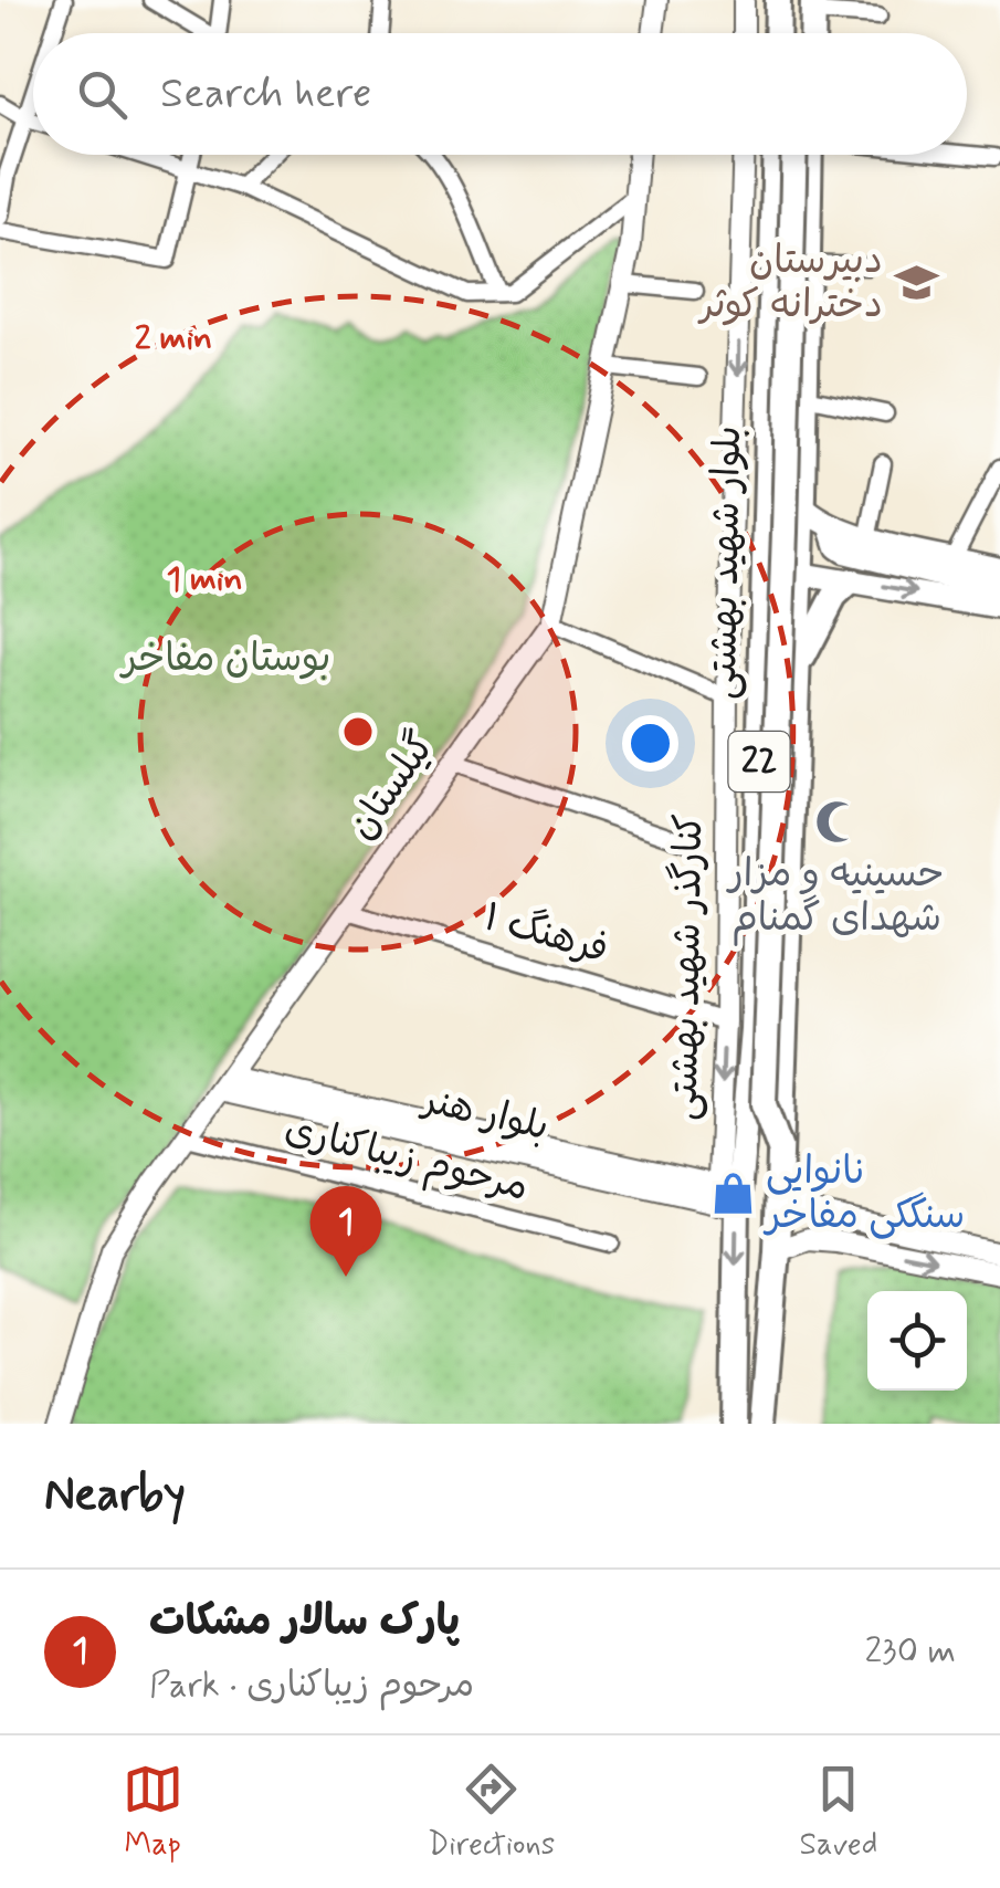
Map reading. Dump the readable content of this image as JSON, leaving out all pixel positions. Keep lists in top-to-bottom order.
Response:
{
  "streets": {
    "highway": ["بلوار شهید بهشتی", "22"],
    "street": [
      "گیلستان",
      "فرهنگ ۱",
      "کنارگذر شهید بهشتی",
      "بلوار هنر",
      "مرحوم زیباکناری"
    ]
  },
  "crossings": [
    ["بلوار شهید بهشتی", "22"],
    ["بلوار شهید بهشتی", "کنارگذر شهید بهشتی"],
    ["بلوار شهید بهشتی", "بلوار هنر"],
    ["گیلستان", "فرهنگ ۱"],
    ["گیلستان", "بلوار هنر"],
    ["گیلستان", "مرحوم زیباکناری"],
    ["فرهنگ ۱", "کنارگذر شهید بهشتی"],
    ["کنارگذر شهید بهشتی", "بلوار هنر"]
  ],
  "one_way": ["کنارگذر شهید بهشتی"],
  "parks": ["بوستان مفاخر"],
  "places": {
    "school or university": ["دبیرستان دخترانه کوثر"],
    "mosque": ["حسینیه و مزار شهدای گمنام"],
    "shop": ["نانوایی سنگکی مفاخر"]
  },
  "page": {
    "search": "Search here",
    "pins": "1",
    "heading": "Nearby",
    "list": [
      {
        "mark": "1",
        "name": "پارک سالار مشکات",
        "note": "Park · مرحوم زیباکناری",
        "value": "230 m"
      }
    ],
    "nav": ["Map", "Directions", "Saved"]
  },
  "rings": ["2 min", "1 min"]
}
